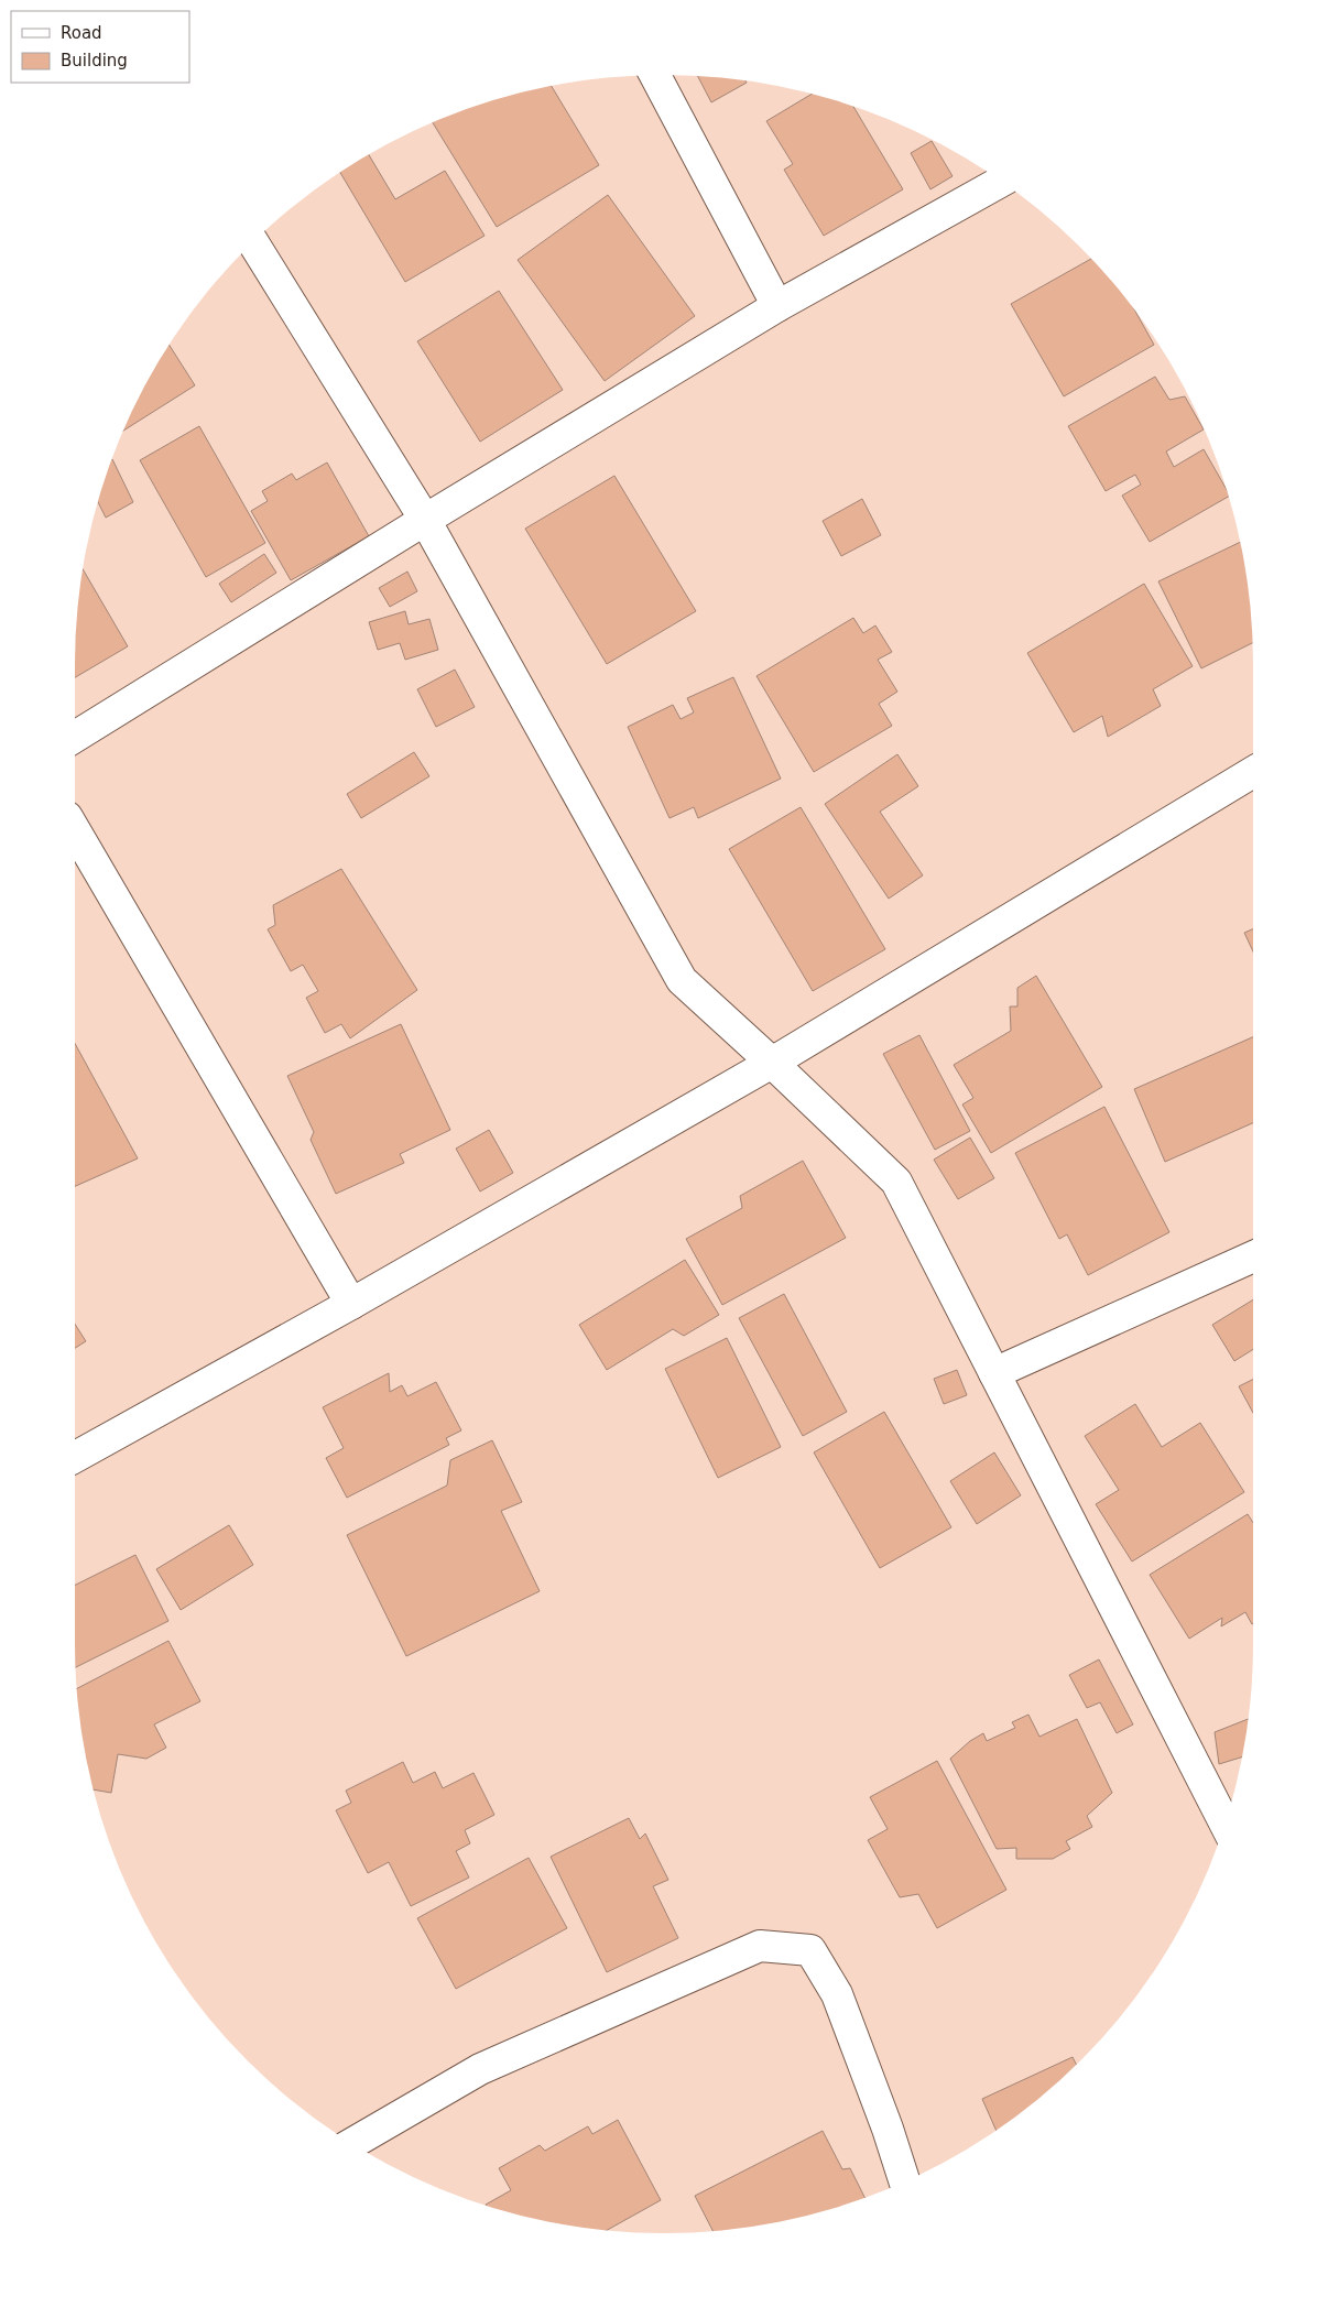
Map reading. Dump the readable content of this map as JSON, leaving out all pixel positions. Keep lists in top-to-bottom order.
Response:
{
  "legend": ["Road", "Building"]
}
